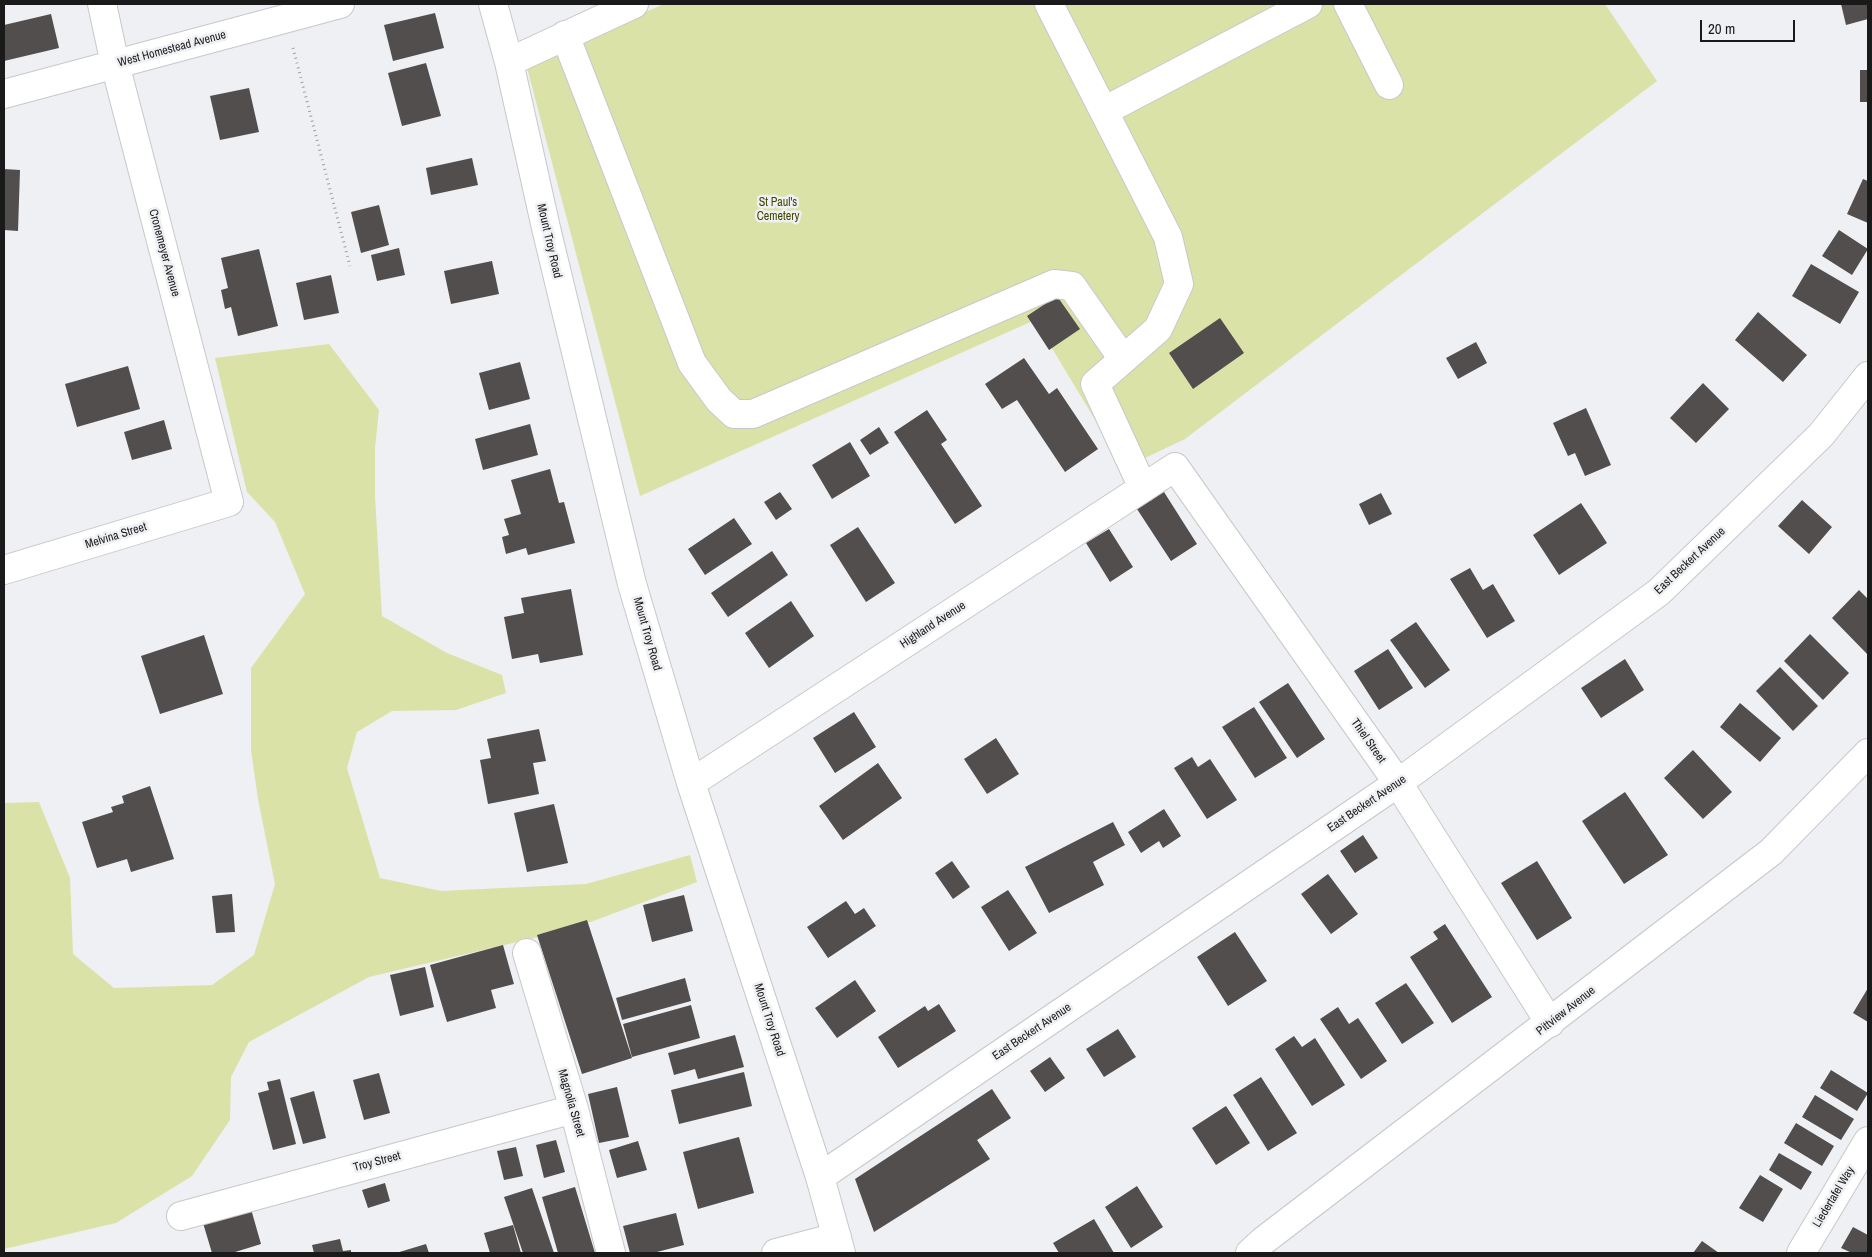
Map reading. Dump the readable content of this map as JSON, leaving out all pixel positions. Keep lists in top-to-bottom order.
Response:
{
  "streets": {
    "street": [
      "West Homestead Avenue",
      "Mount Troy Road",
      "Cronemeyer Avenue",
      "Melvina Street",
      "East Beckert Avenue",
      "Highland Avenue",
      "Thiel Street",
      "Pittview Avenue",
      "Magnolia Street",
      "Troy Street",
      "Liedertafel Way"
    ]
  },
  "crossings": [
    ["West Homestead Avenue", "Cronemeyer Avenue"],
    ["Mount Troy Road", "East Beckert Avenue"],
    ["Mount Troy Road", "Highland Avenue"],
    ["Cronemeyer Avenue", "Melvina Street"],
    ["East Beckert Avenue", "Thiel Street"],
    ["Highland Avenue", "Thiel Street"],
    ["Thiel Street", "Pittview Avenue"],
    ["Magnolia Street", "Troy Street"]
  ],
  "parks": ["St Paul's Cemetery"],
  "scale_bar": "20 m"
}
